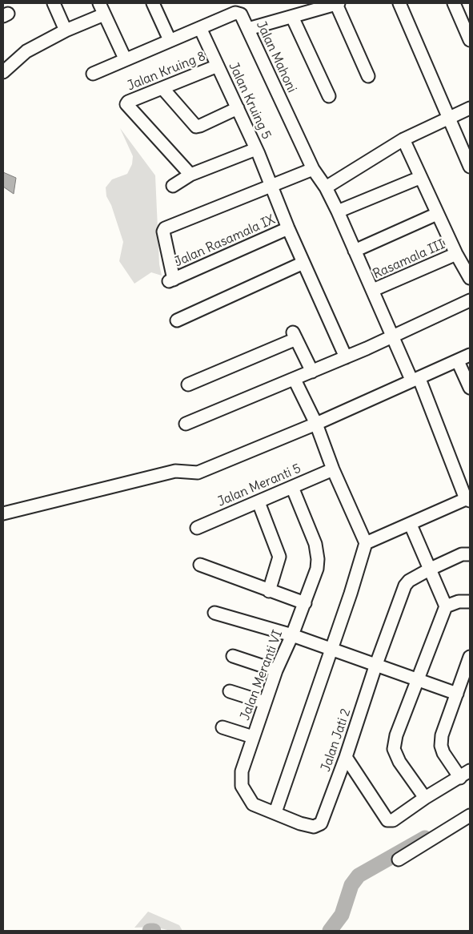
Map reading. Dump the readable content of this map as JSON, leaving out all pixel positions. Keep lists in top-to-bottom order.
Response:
{
  "streets": {
    "street": [
      "Jalan Mahoni",
      "Jalan Kruing 8",
      "Jalan Kruing 5",
      "Jalan Rasamala IX",
      "Rasamala III",
      "Jalan Meranti 5",
      "Jalan Meranti VI",
      "Jalan Jati 2"
    ]
  },
  "crossings": [
    ["Jalan Mahoni", "Jalan Kruing 5"],
    ["Jalan Mahoni", "Rasamala III"],
    ["Jalan Kruing 8", "Jalan Kruing 5"],
    ["Jalan Kruing 5", "Jalan Rasamala IX"],
    ["Jalan Meranti 5", "Jalan Meranti VI"],
    ["Jalan Meranti VI", "Jalan Jati 2"]
  ]
}
